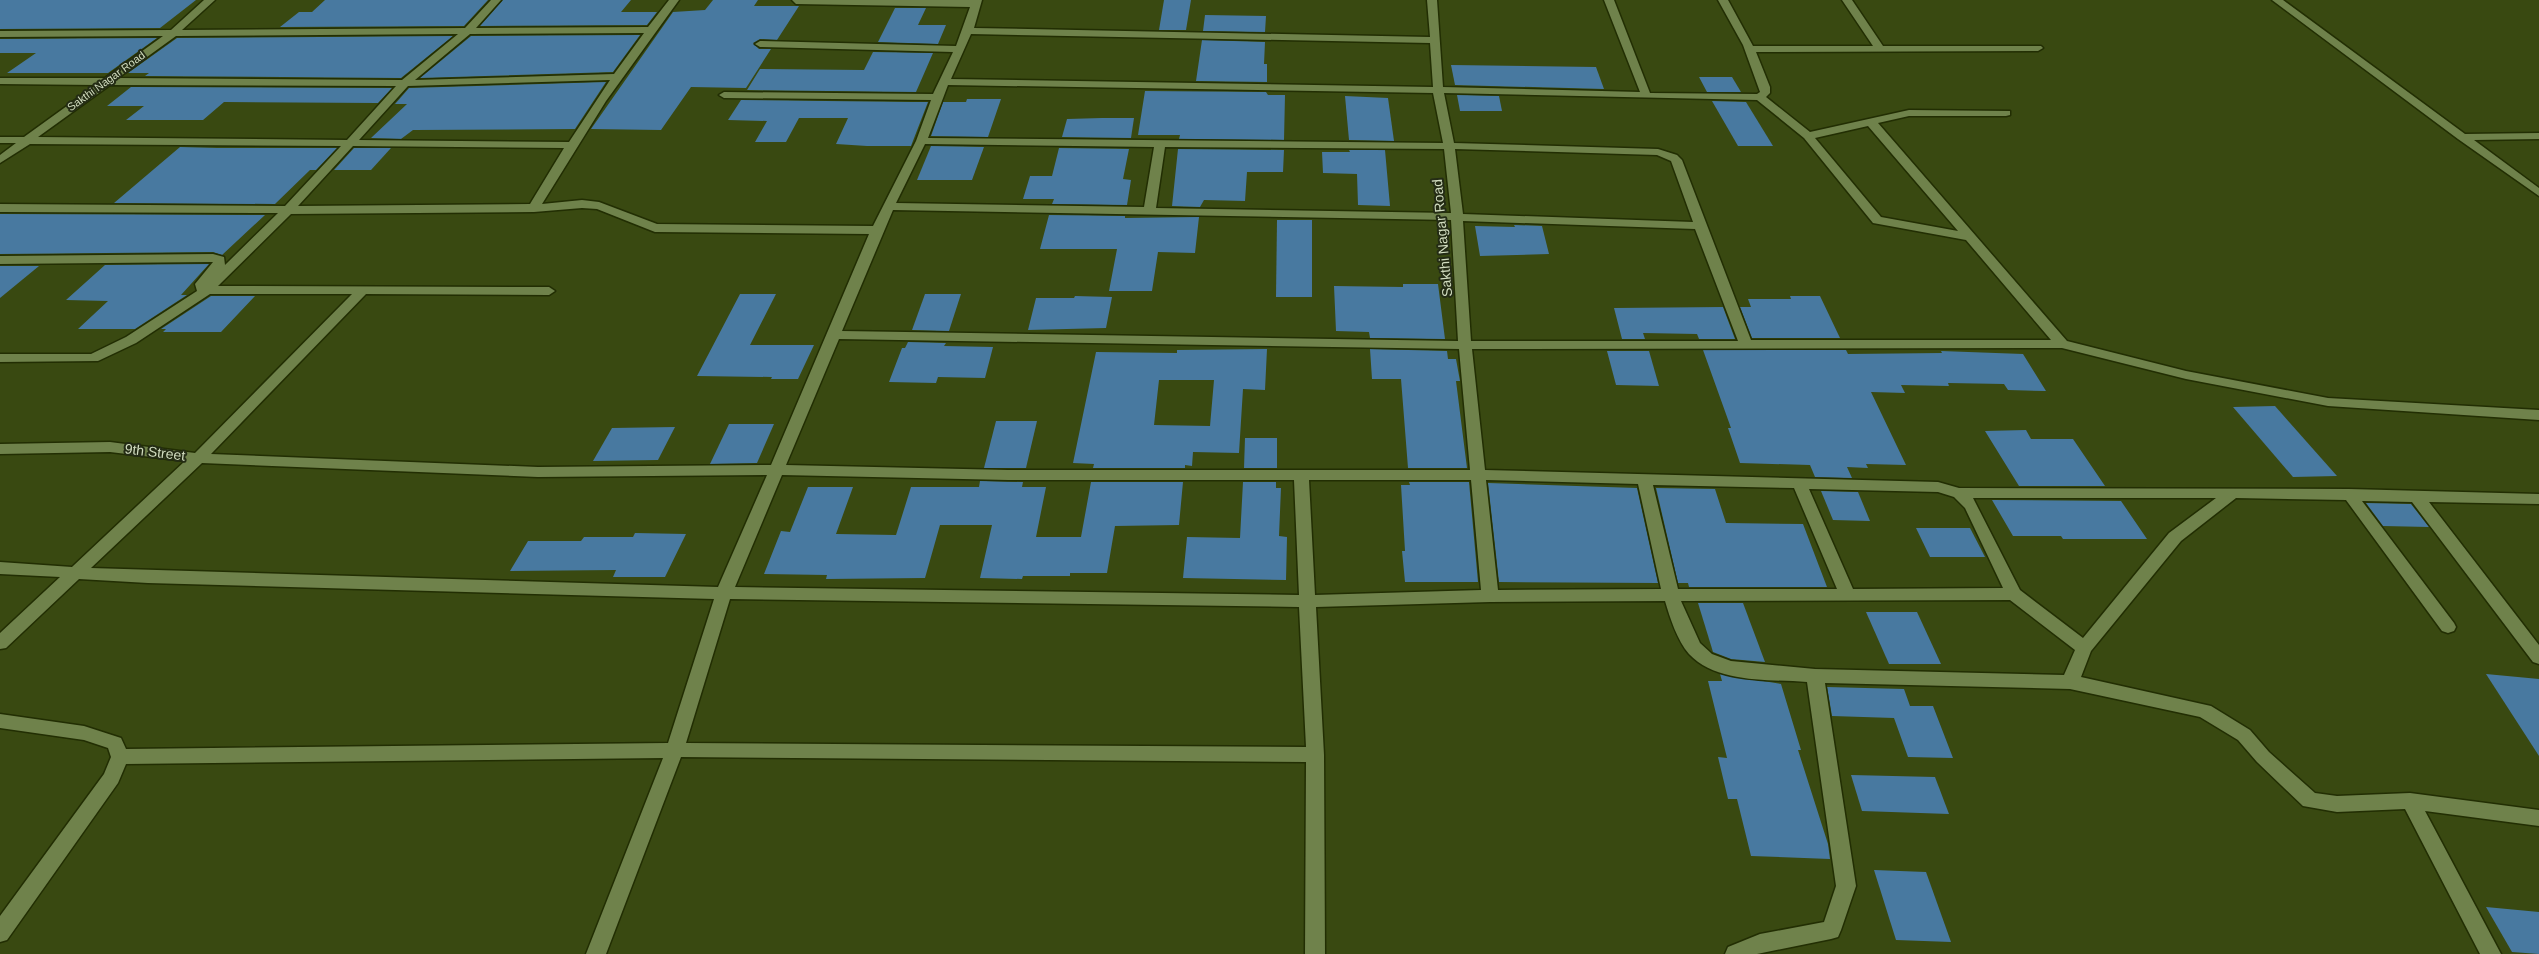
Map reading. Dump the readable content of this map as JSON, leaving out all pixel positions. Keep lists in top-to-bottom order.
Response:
{
  "streets": {
    "street": ["Sakthi Nagar Road", "9th Street"]
  }
}
